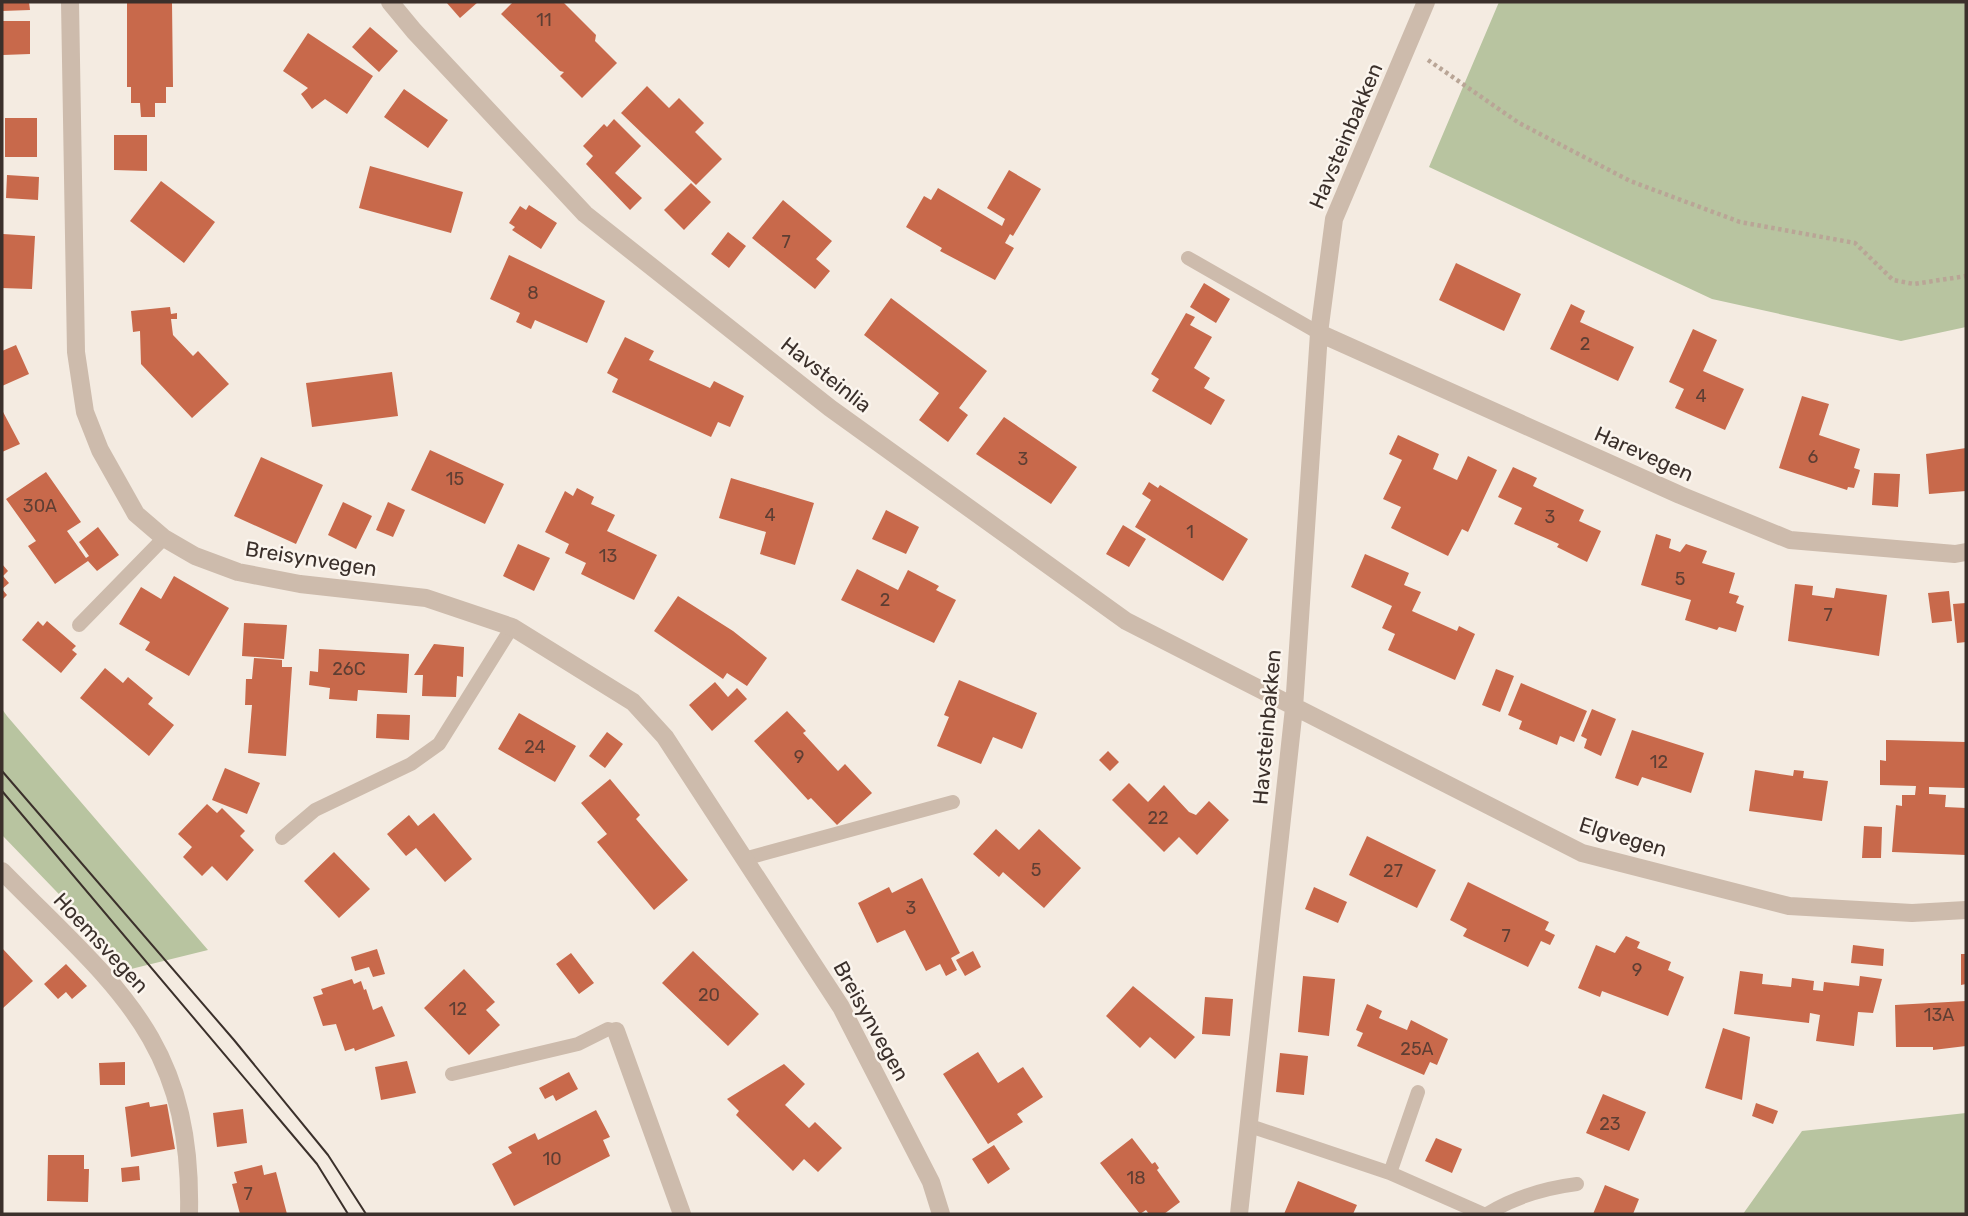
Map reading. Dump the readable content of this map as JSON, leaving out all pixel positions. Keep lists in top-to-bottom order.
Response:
{
  "streets": {
    "street": [
      "Havsteinbakken",
      "Havsteinlia",
      "Harevegen",
      "Breisynvegen",
      "Elgvegen",
      "Hoemsvegen"
    ]
  },
  "crossings": [
    ["Havsteinbakken", "Havsteinlia"],
    ["Havsteinbakken", "Harevegen"],
    ["Havsteinbakken", "Elgvegen"],
    ["Havsteinlia", "Elgvegen"]
  ],
  "house_numbers": [
    "11",
    "7",
    "8",
    "2",
    "4",
    "6",
    "3",
    "15",
    "30A",
    "4",
    "3",
    "1",
    "13",
    "5",
    "2",
    "7",
    "26C",
    "24",
    "9",
    "12",
    "22",
    "5",
    "27",
    "3",
    "7",
    "9",
    "20",
    "12",
    "13A",
    "25A",
    "23",
    "10",
    "18",
    "7"
  ]
}
